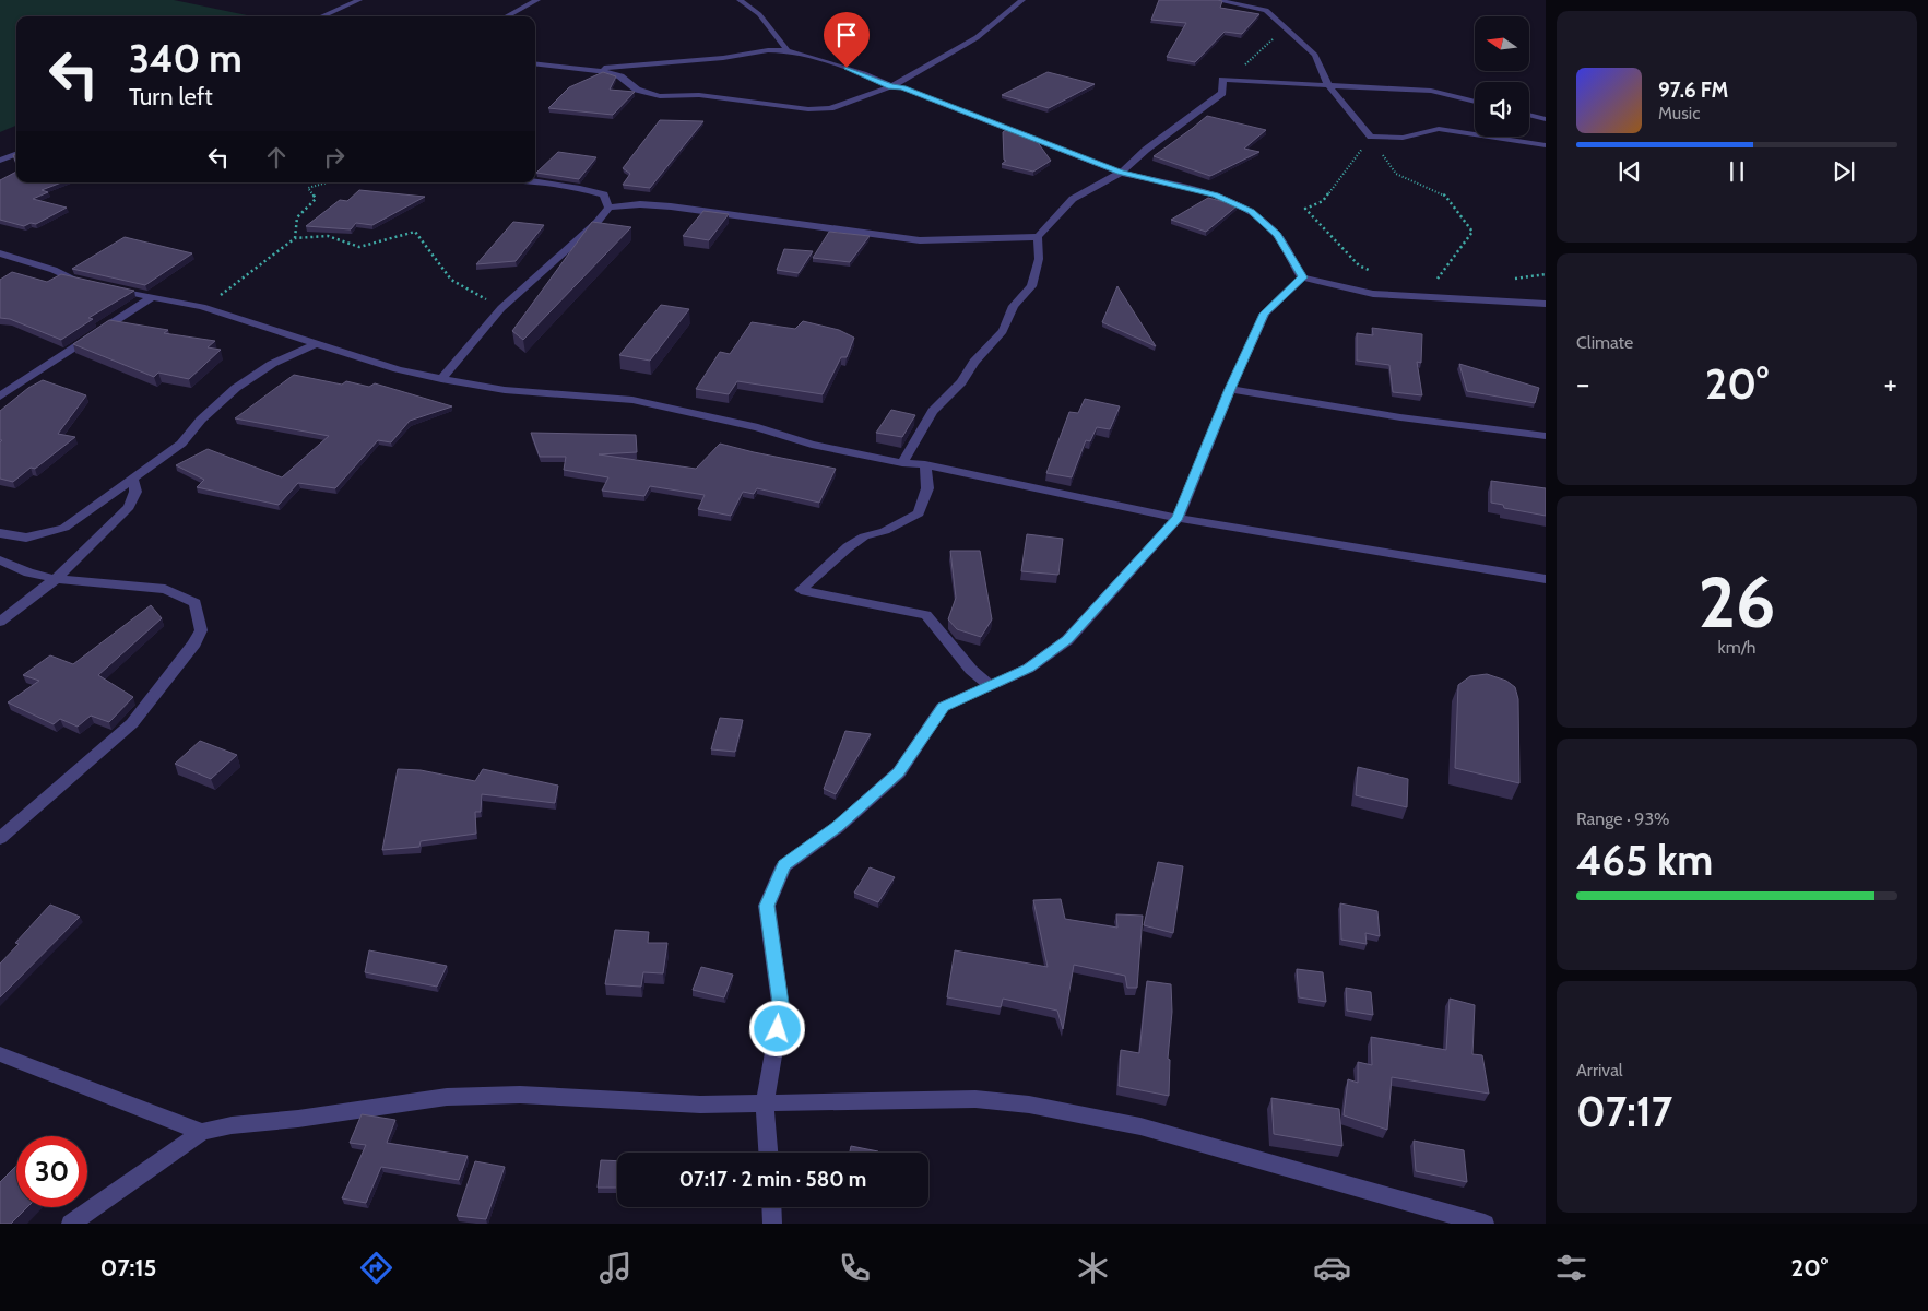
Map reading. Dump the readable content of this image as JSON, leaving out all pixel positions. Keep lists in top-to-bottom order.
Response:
{
  "north": "left",
  "page": {
    "turn": ["340 m", "Turn left"],
    "song": ["97.6 FM", "Music"],
    "tile": [
      "Climate",
      ["26", "km/h"],
      ["Range · 93%", "465 km"],
      ["Arrival", "07:17"]
    ],
    "heat": ["−", "20°", "+"],
    "limit": "30",
    "trip": "07:17 · 2 min · 580 m",
    "tabs": ["07:15", "20°"]
  }
}
